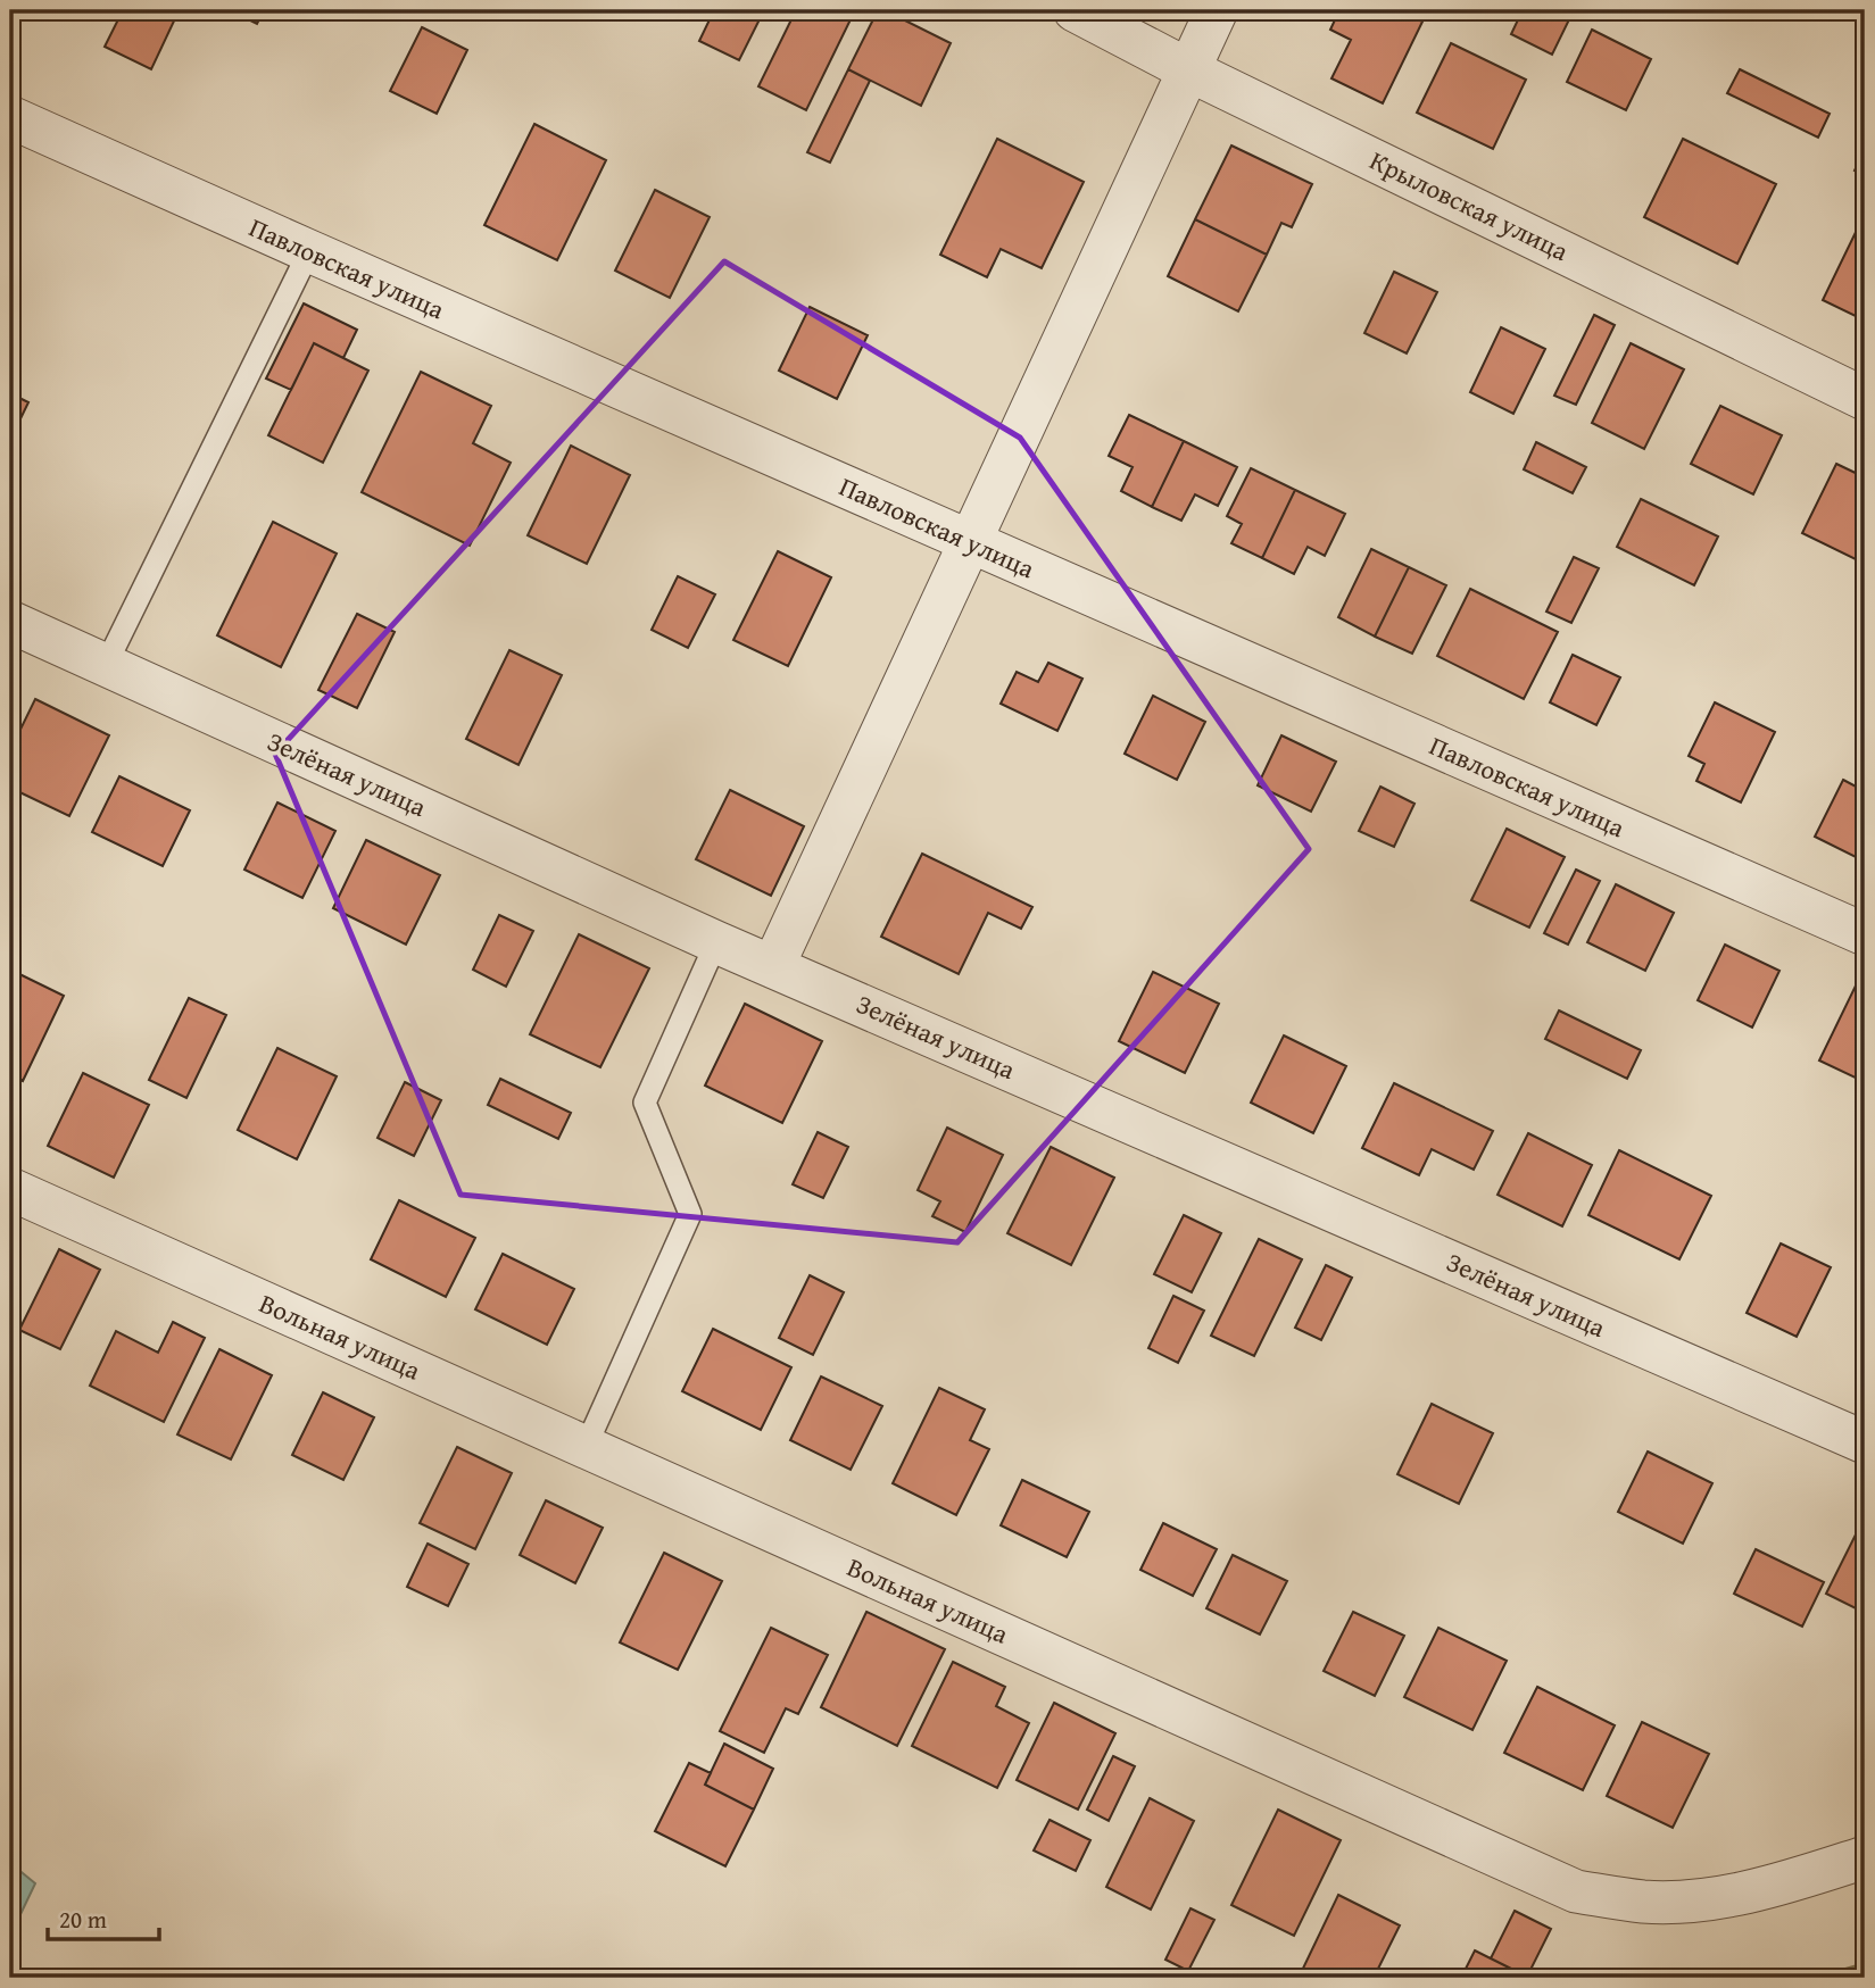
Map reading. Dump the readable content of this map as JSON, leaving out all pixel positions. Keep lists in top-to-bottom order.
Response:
{
  "streets": {
    "street": [
      "Крыловская улица",
      "Павловская улица",
      "Зелёная улица",
      "Вольная улица"
    ]
  },
  "scale_bar": "20 m"
}
